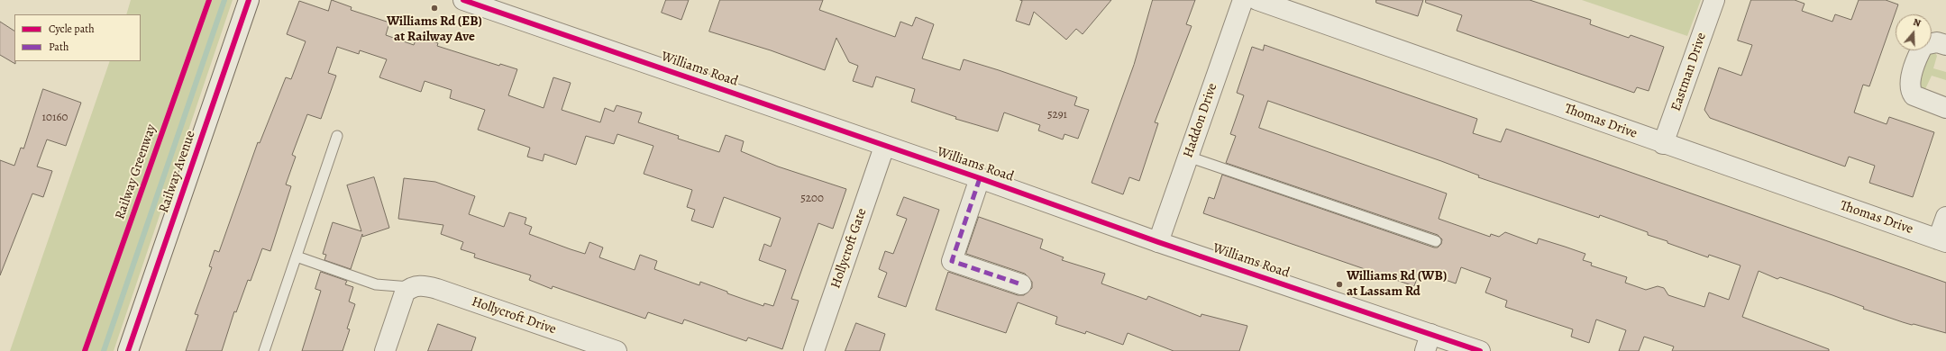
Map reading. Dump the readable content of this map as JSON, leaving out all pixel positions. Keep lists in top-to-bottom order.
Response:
{
  "streets": {
    "street": [
      "Williams Road",
      "Eastman Drive",
      "Haddon Drive",
      "Thomas Drive",
      "Railway Avenue",
      "Hollycroft Gate",
      "Hollycroft Drive"
    ],
    "cycle path": ["Railway Greenway"]
  },
  "crossings": [
    ["Williams Road", "Haddon Drive"],
    ["Williams Road", "Hollycroft Gate"],
    ["Eastman Drive", "Thomas Drive"]
  ],
  "places": ["Williams Rd (EB) at Railway Ave", "Williams Rd (WB) at Lassam Rd"],
  "house_numbers": ["5291", "10160", "5200"],
  "legend": ["Cycle path", "Path"],
  "north": "top"
}
